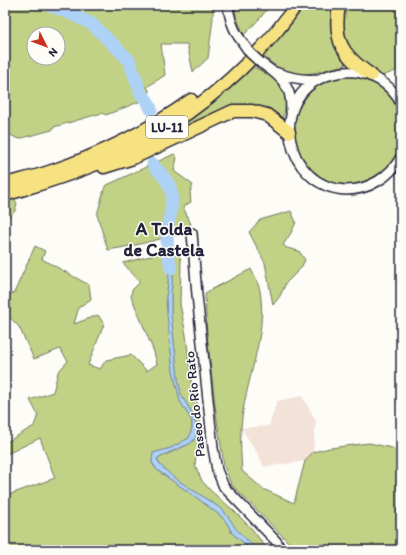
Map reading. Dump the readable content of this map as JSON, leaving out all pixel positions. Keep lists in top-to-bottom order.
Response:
{
  "streets": {
    "highway": ["LU-11"],
    "street": ["Paseo do Río Rato"]
  },
  "districts": ["A Tolda de Castela"],
  "north": "bottom right"
}
